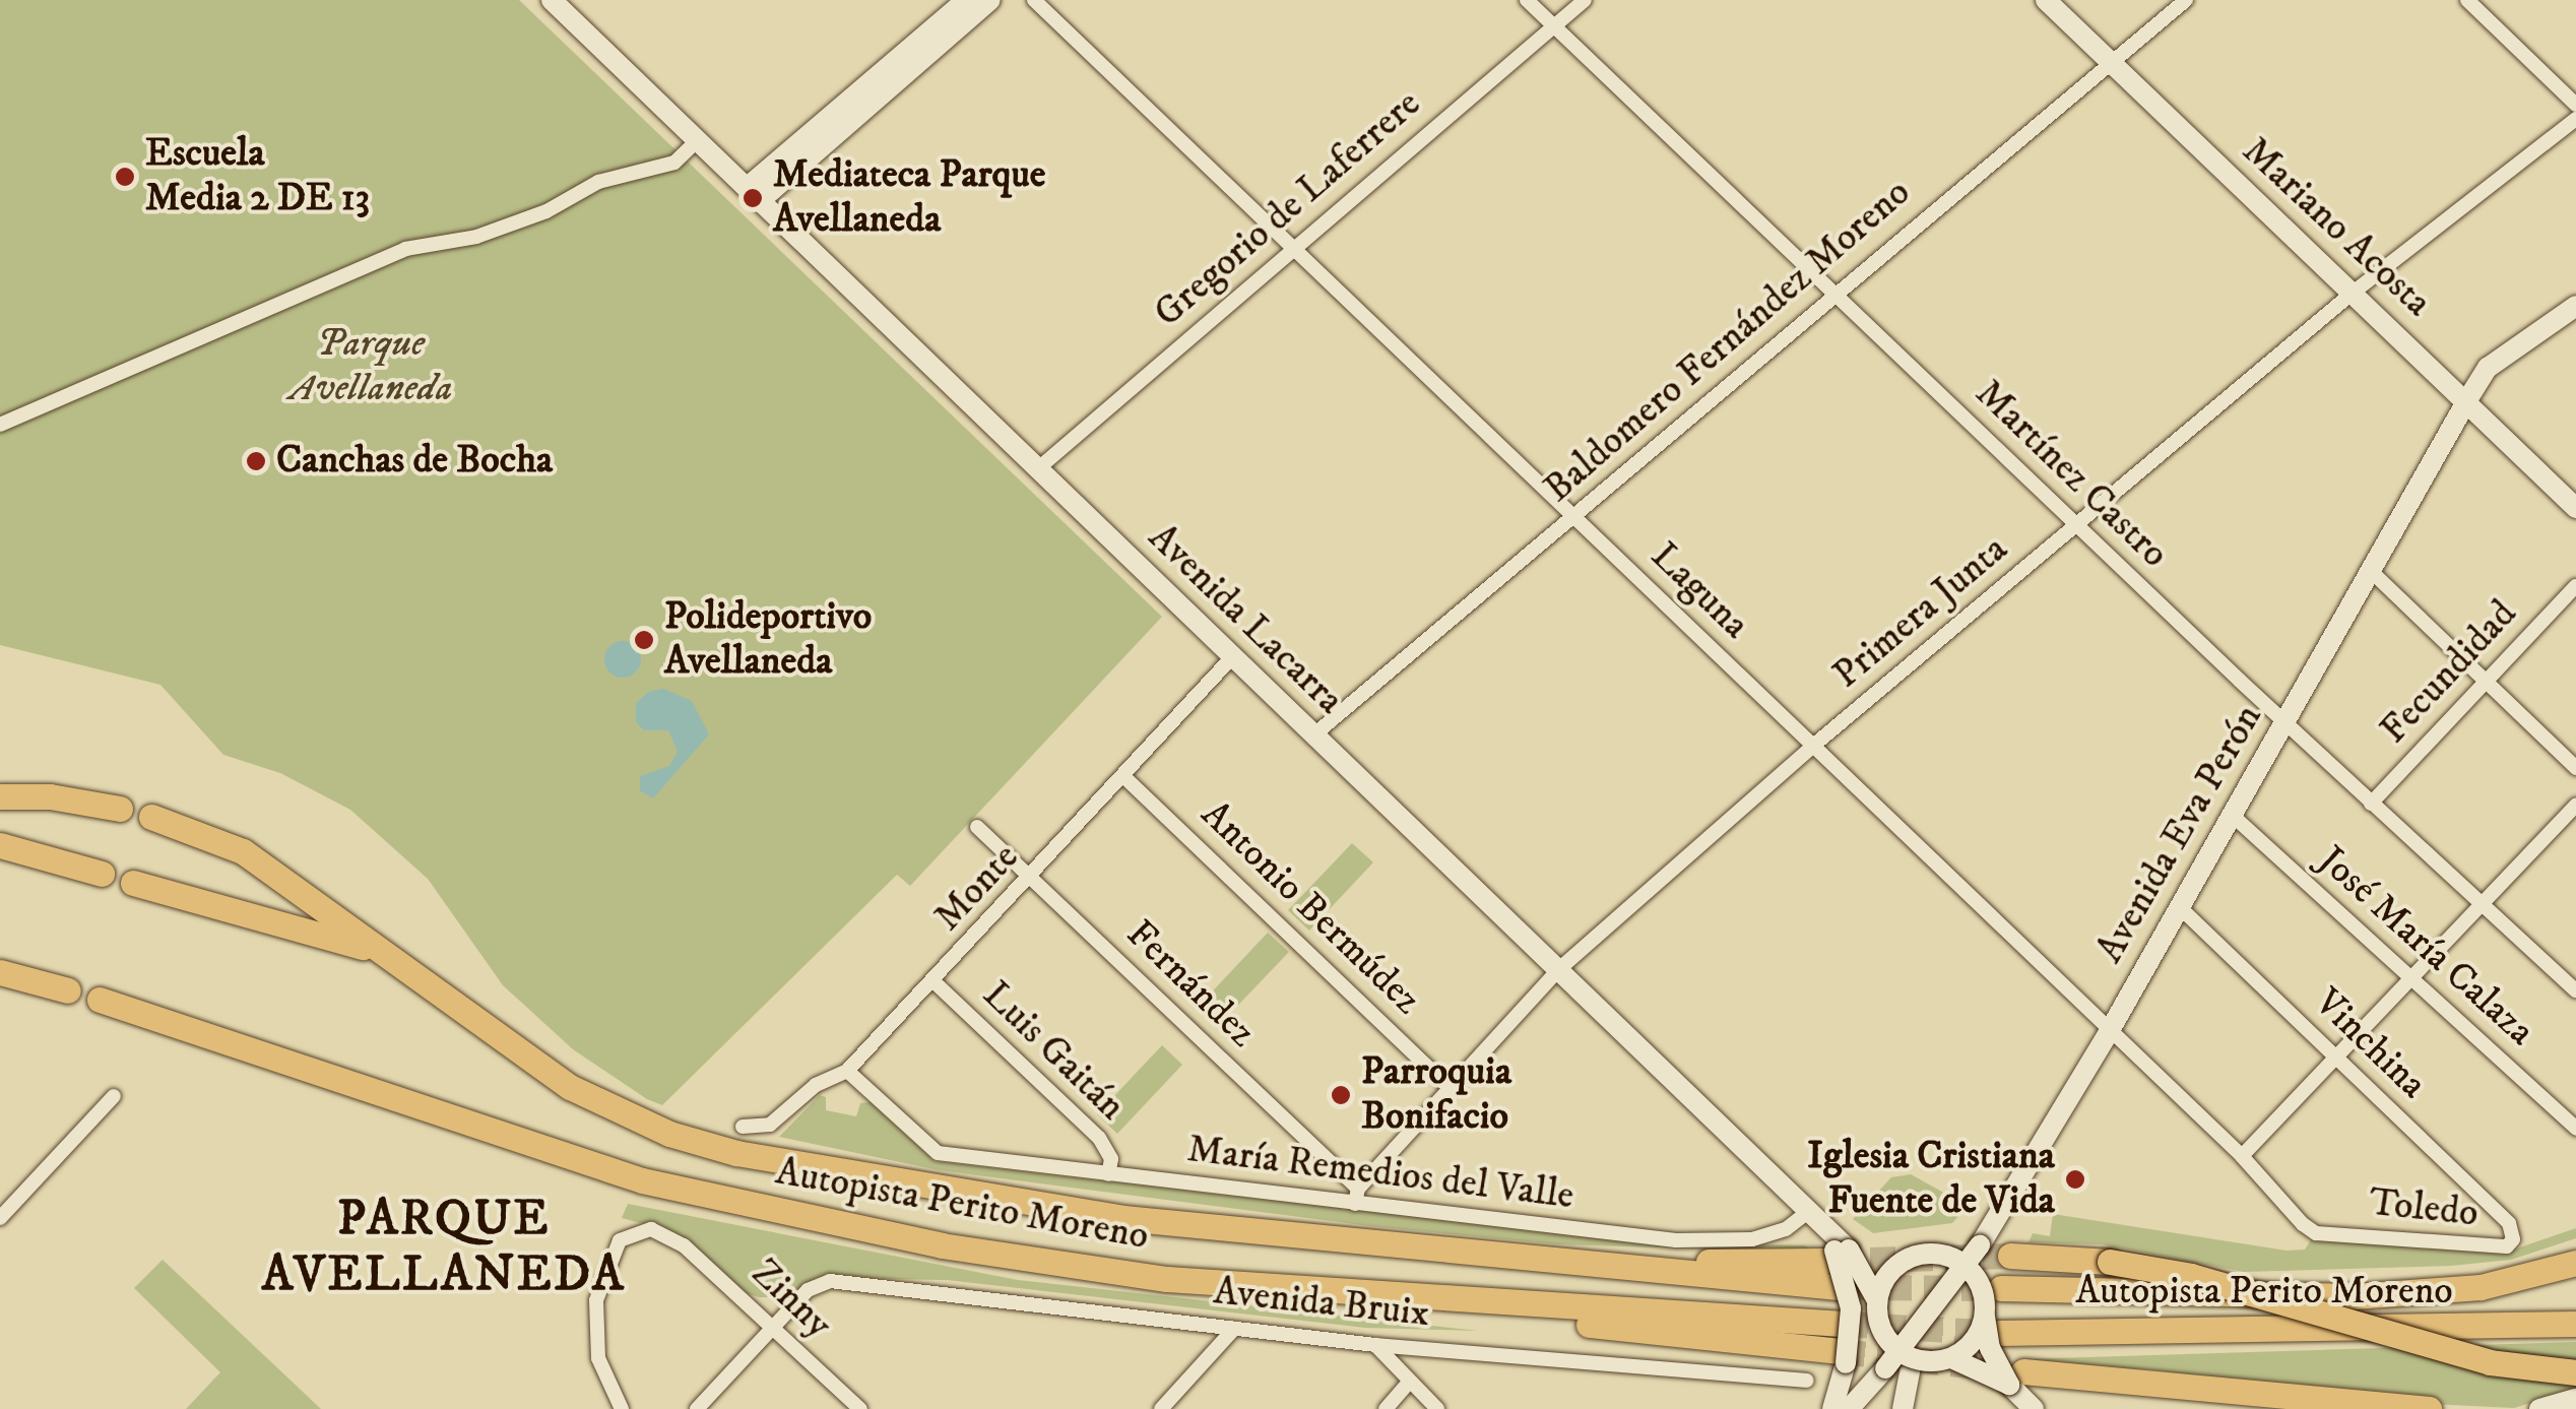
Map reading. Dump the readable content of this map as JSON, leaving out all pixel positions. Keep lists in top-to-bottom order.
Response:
{
  "streets": {
    "highway": ["Autopista Perito Moreno"],
    "street": [
      "Gregorio de Laferrere",
      "Mariano Acosta",
      "Baldomero Fernández Moreno",
      "Martínez Castro",
      "Laguna",
      "Primera Junta",
      "Avenida Lacarra",
      "Fecundidad",
      "Avenida Eva Perón",
      "Monte",
      "Antonio Bermúdez",
      "José María Calaza",
      "Fernández",
      "Vinchina",
      "Luis Gaitán",
      "María Remedios del Valle",
      "Toledo",
      "Zinny",
      "Avenida Bruix"
    ]
  },
  "crossings": [
    ["Gregorio de Laferrere", "Martínez Castro"],
    ["Gregorio de Laferrere", "Laguna"],
    ["Gregorio de Laferrere", "Avenida Lacarra"],
    ["Mariano Acosta", "Baldomero Fernández Moreno"],
    ["Mariano Acosta", "Primera Junta"],
    ["Mariano Acosta", "Avenida Eva Perón"],
    ["Baldomero Fernández Moreno", "Martínez Castro"],
    ["Baldomero Fernández Moreno", "Laguna"],
    ["Baldomero Fernández Moreno", "Avenida Lacarra"],
    ["Martínez Castro", "Primera Junta"],
    ["Martínez Castro", "Fecundidad"],
    ["Martínez Castro", "Avenida Eva Perón"],
    ["Laguna", "Primera Junta"],
    ["Laguna", "Avenida Eva Perón"],
    ["Laguna", "Toledo"],
    ["Primera Junta", "Avenida Lacarra"],
    ["Primera Junta", "Antonio Bermúdez"],
    ["Primera Junta", "Fernández"],
    ["Primera Junta", "María Remedios del Valle"],
    ["Avenida Lacarra", "Monte"],
    ["Avenida Lacarra", "María Remedios del Valle"],
    ["Avenida Eva Perón", "José María Calaza"],
    ["Avenida Eva Perón", "Vinchina"],
    ["Monte", "Antonio Bermúdez"],
    ["Monte", "Fernández"],
    ["Monte", "Luis Gaitán"],
    ["Monte", "María Remedios del Valle"],
    ["Fernández", "María Remedios del Valle"],
    ["Vinchina", "Toledo"],
    ["Luis Gaitán", "María Remedios del Valle"],
    ["Zinny", "Avenida Bruix"]
  ],
  "districts": ["PARQUE AVELLANEDA"],
  "parks": ["Parque Avellaneda"],
  "places": [
    "Escuela Media 2 DE 13",
    "Mediateca Parque Avellaneda",
    "Canchas de Bocha",
    "Polideportivo Avellaneda",
    "Parroquia Bonifacio",
    "Iglesia Cristiana Fuente de Vida"
  ]
}
